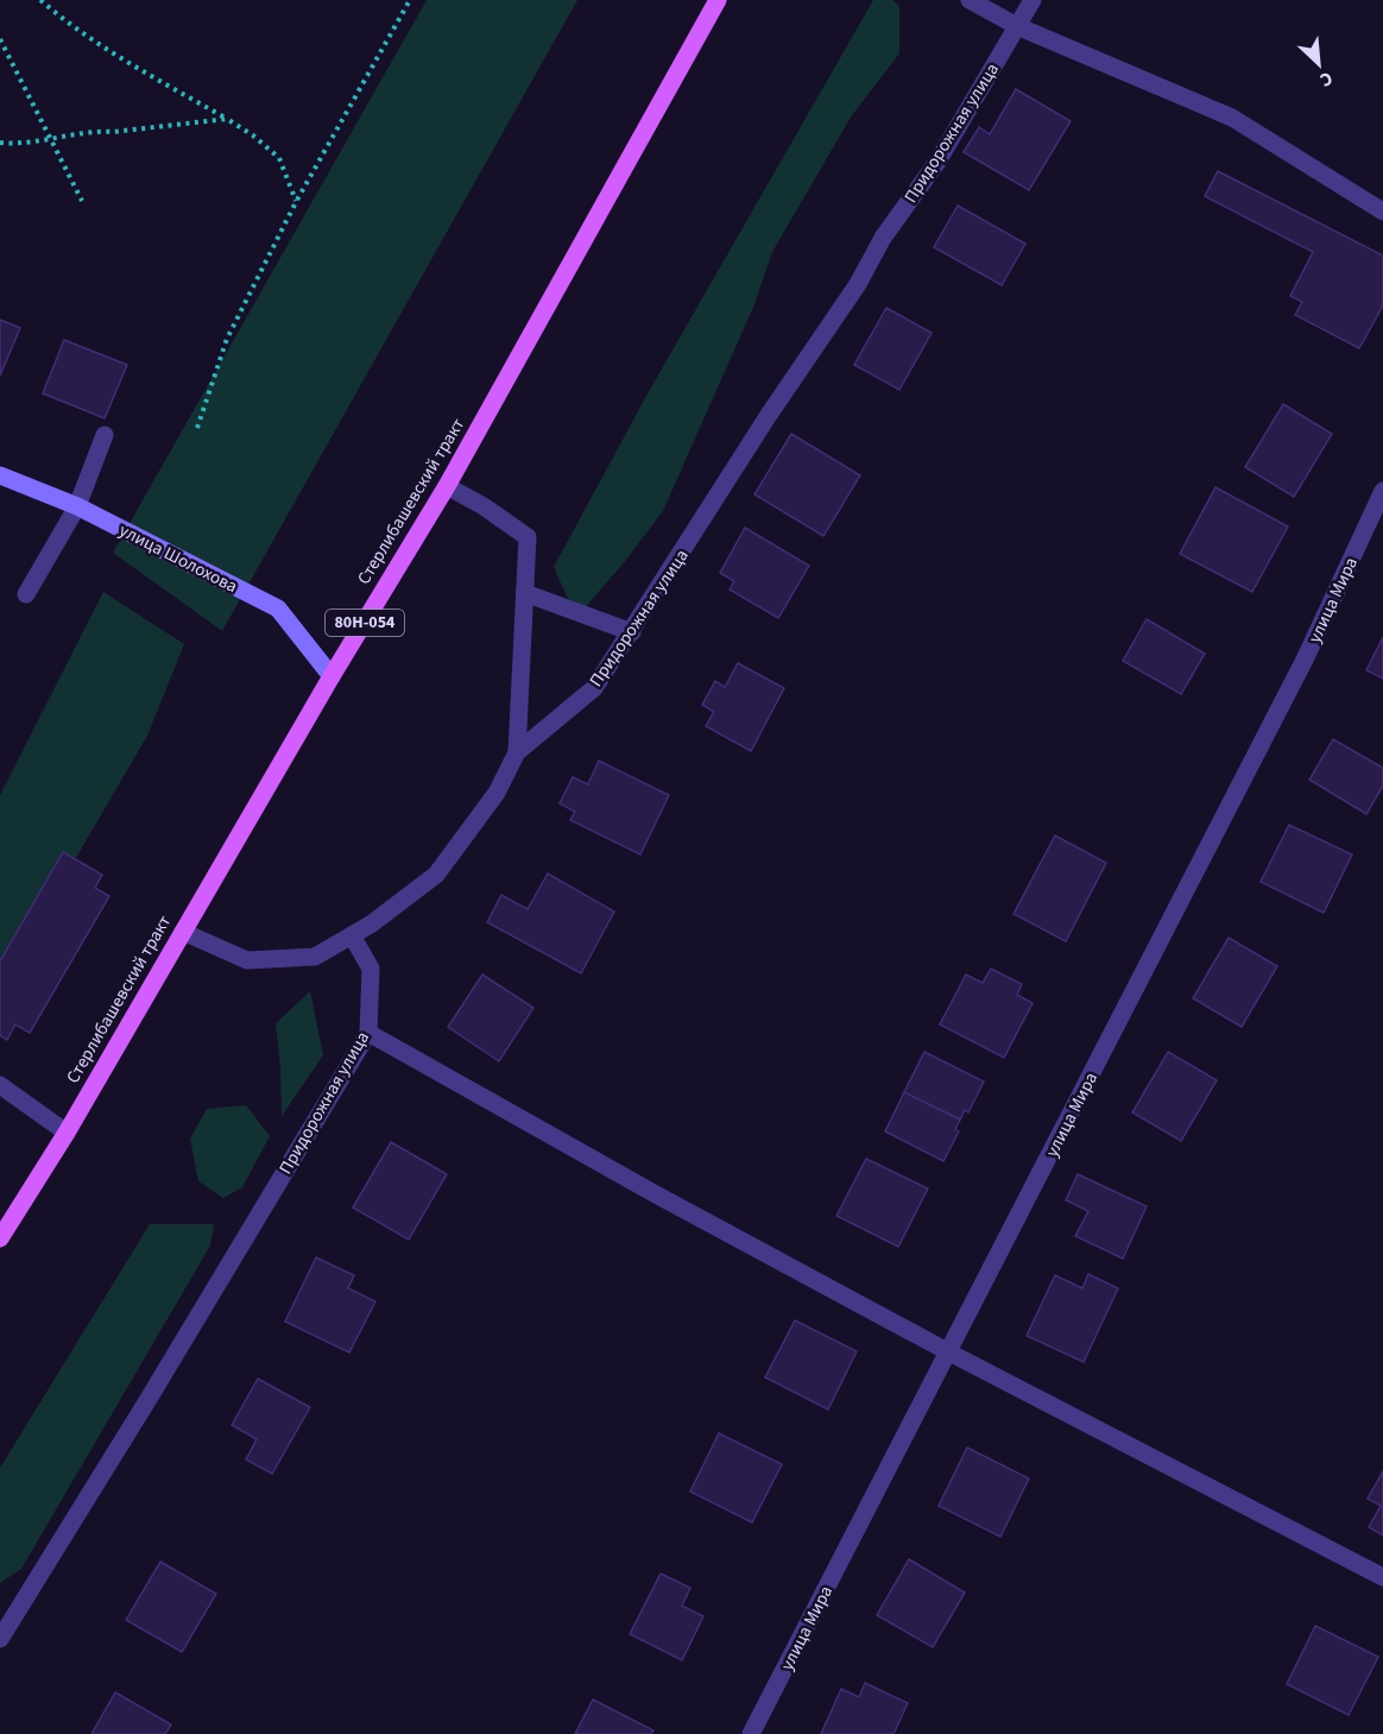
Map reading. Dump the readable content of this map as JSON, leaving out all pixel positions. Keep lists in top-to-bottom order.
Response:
{
  "streets": {
    "main road": ["Стерлибашевский тракт", "80Н-054"],
    "street": ["Придорожная улица", "улица Шолохова", "улица Мира"]
  },
  "crossings": [
    ["Стерлибашевский тракт", "улица Шолохова"]
  ],
  "north": "bottom right"
}
